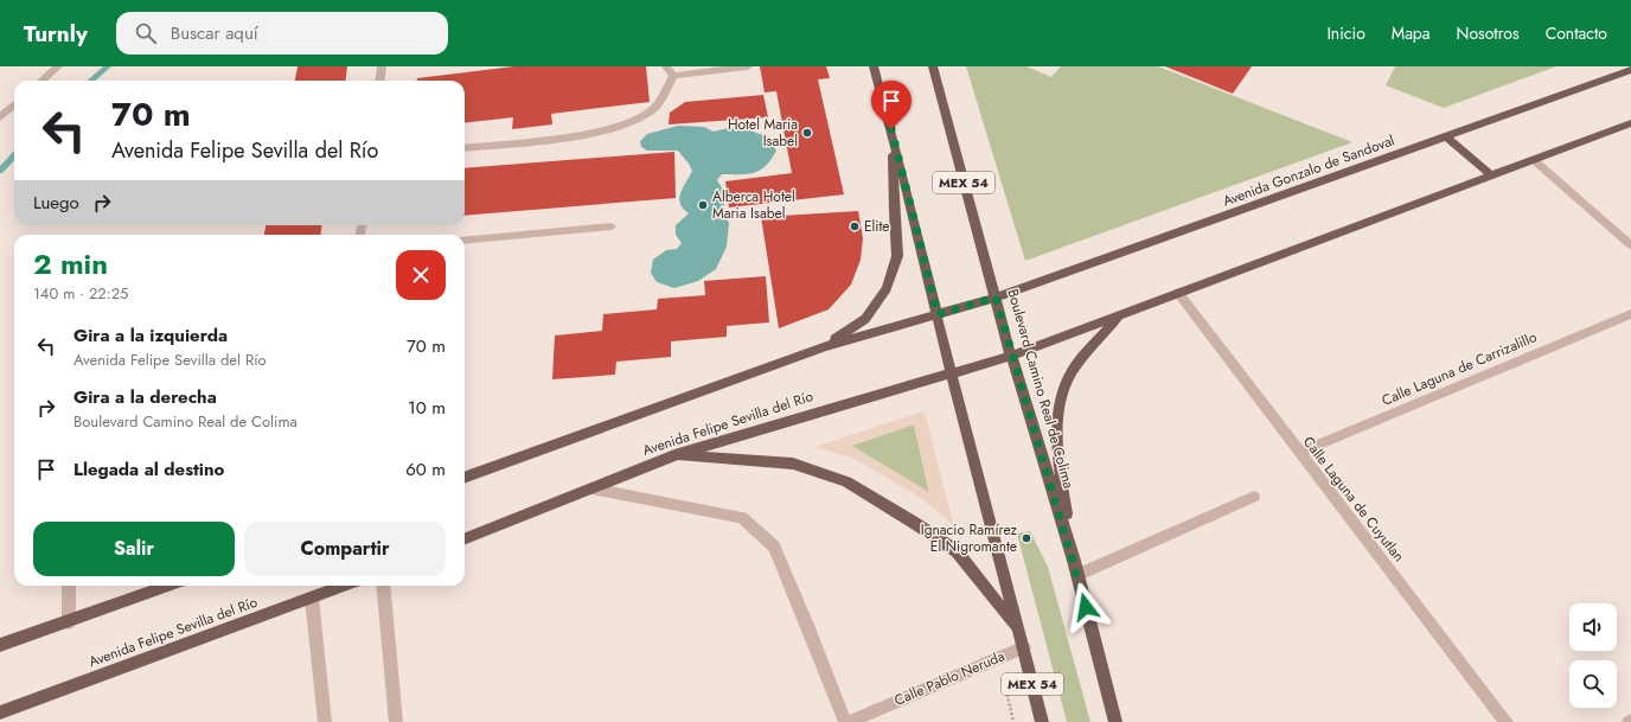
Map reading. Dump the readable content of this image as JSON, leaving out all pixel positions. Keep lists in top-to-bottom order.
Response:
{
  "streets": {
    "main road": [
      "Avenida Gonzalo de Sandoval",
      "MEX 54",
      "Boulevard Camino Real de Colima",
      "Avenida Felipe Sevilla del Río"
    ],
    "street": ["Calle Laguna de Carrizalillo", "Calle Laguna de Cuyutlan", "Calle Pablo Neruda"]
  },
  "crossings": [
    ["Avenida Gonzalo de Sandoval", "Boulevard Camino Real de Colima"],
    ["MEX 54", "Avenida Felipe Sevilla del Río"],
    ["MEX 54", "Calle Pablo Neruda"],
    ["Calle Laguna de Carrizalillo", "Calle Laguna de Cuyutlan"],
    ["Boulevard Camino Real de Colima", "Avenida Felipe Sevilla del Río"]
  ],
  "places": [
    "Hotel Maria Isabel",
    "Alberca Hotel Maria Isabel",
    "Elite",
    "Ignacio Ramírez El Nigromante"
  ],
  "page": {
    "header": "Turnly",
    "search": "Buscar aquí",
    "nav": [
      "Inicio",
      "Mapa",
      "Nosotros",
      "Contacto"
    ],
    "turn": ["70 m", "Avenida Felipe Sevilla del Río"],
    "then": "Luego",
    "heading": ["2 min", "140 m · 22:25"],
    "list": [
      {
        "name": "Gira a la izquierda",
        "note": "Avenida Felipe Sevilla del Río",
        "value": "70 m"
      },
      {
        "name": "Gira a la derecha",
        "note": "Boulevard Camino Real de Colima",
        "value": "10 m"
      },
      {
        "name": "Llegada al destino",
        "value": "60 m"
      }
    ],
    "buttons": ["Salir", "Compartir"]
  }
}
